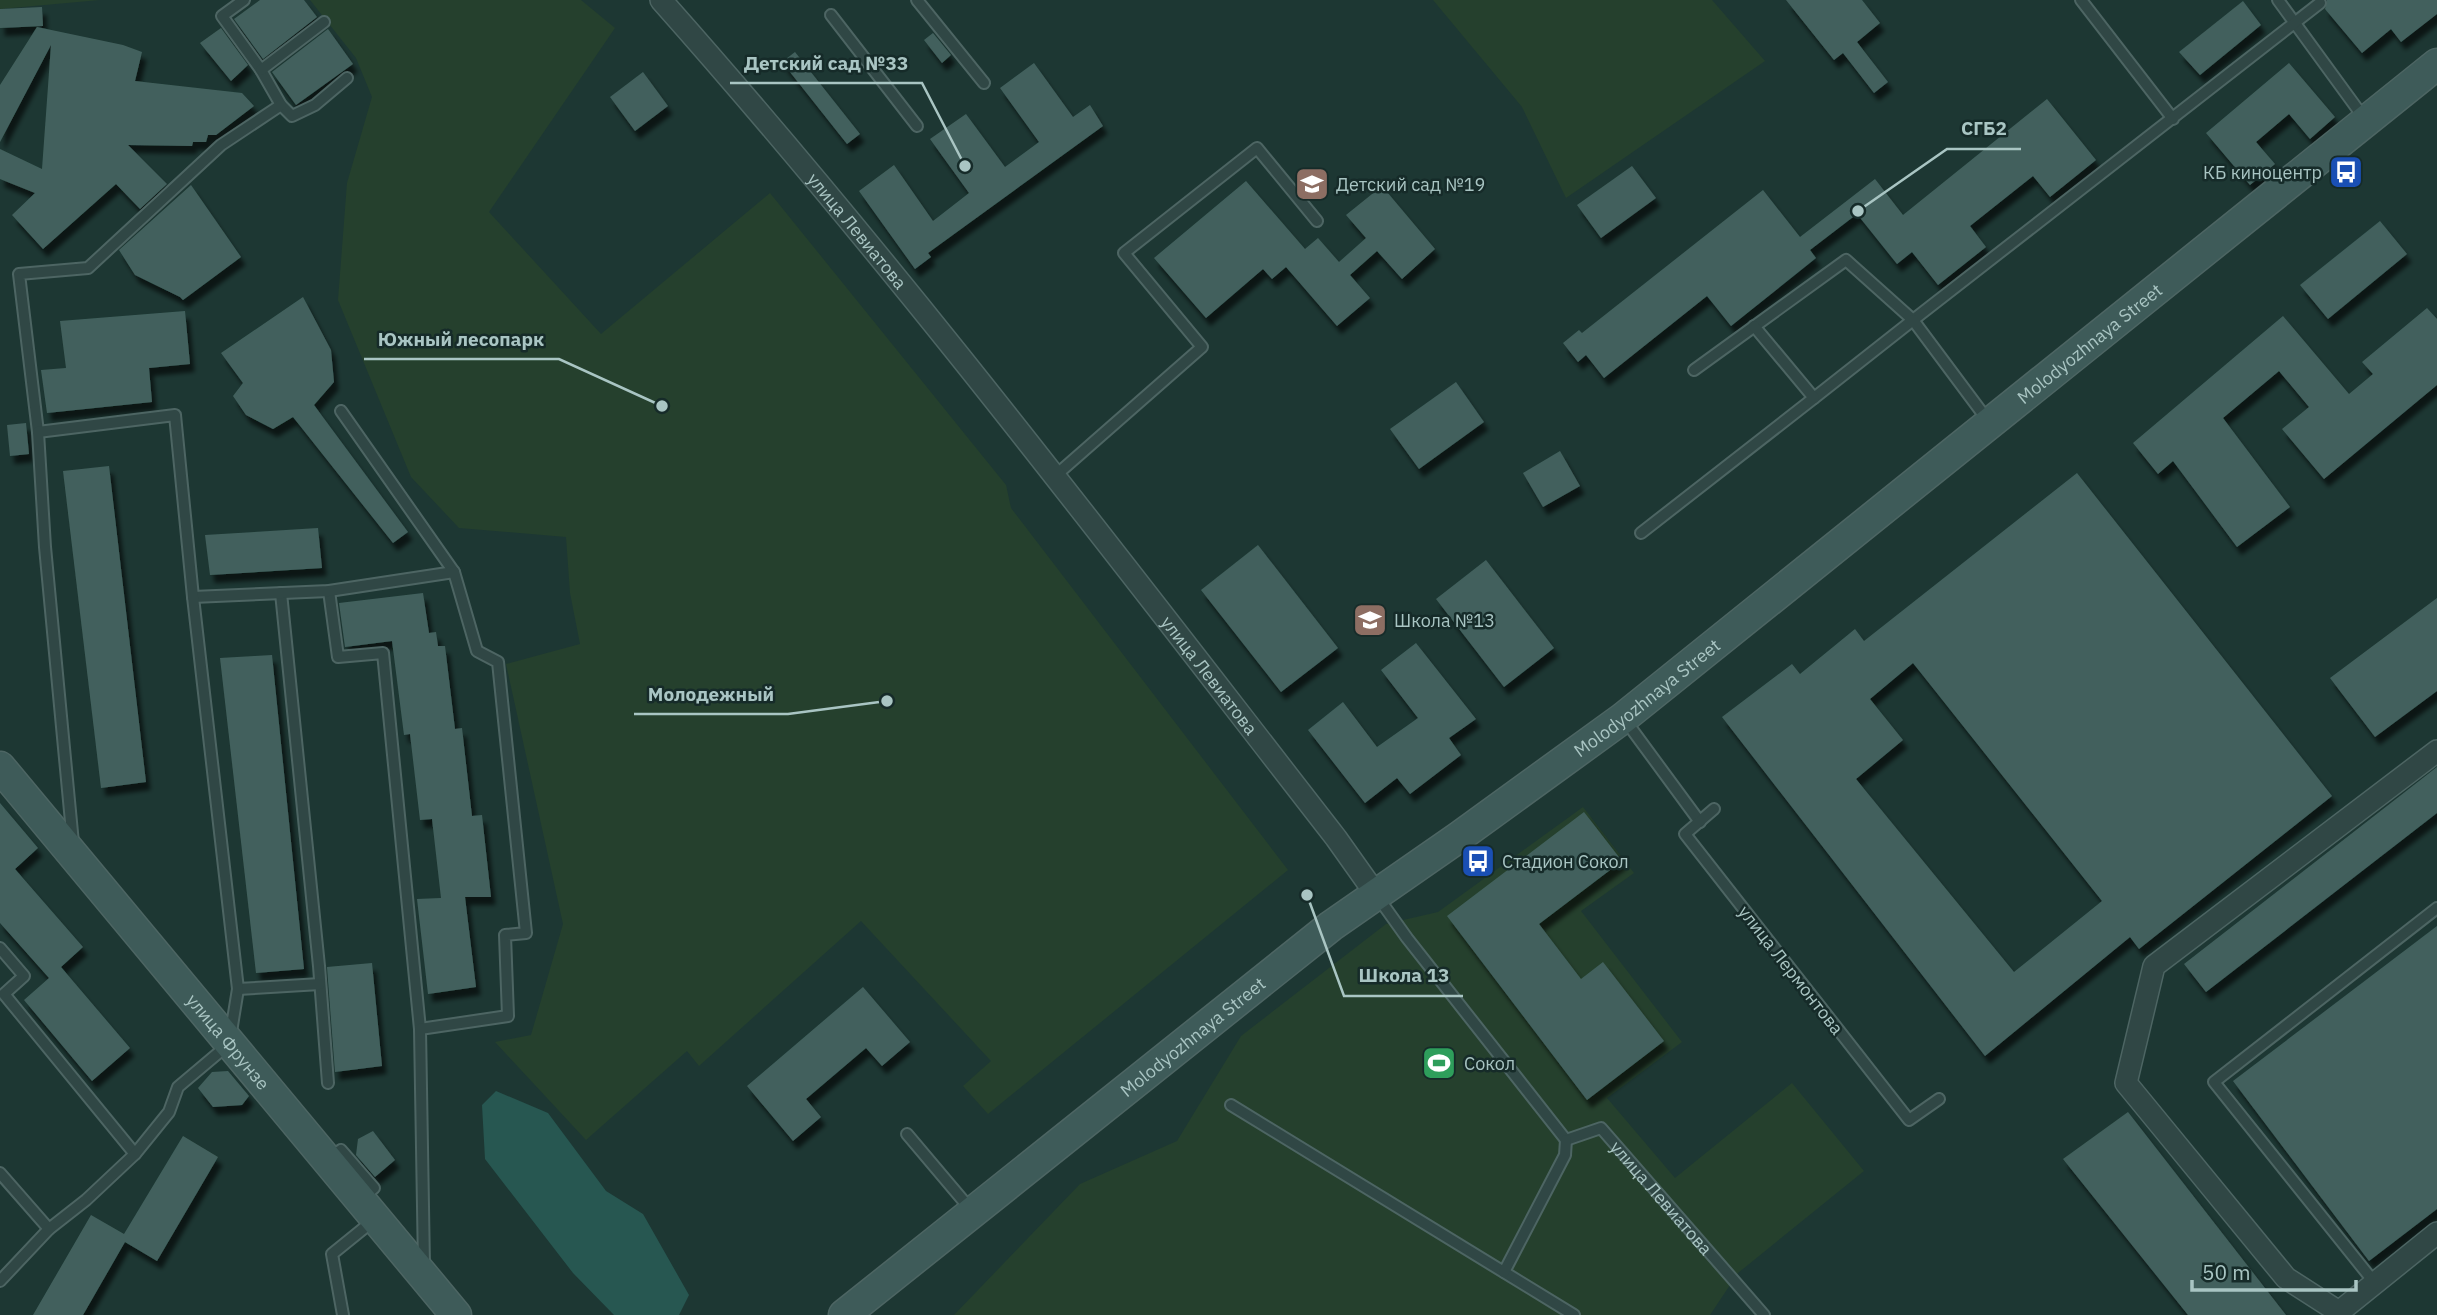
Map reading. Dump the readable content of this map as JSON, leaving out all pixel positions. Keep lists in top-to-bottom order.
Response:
{
  "streets": {
    "main road": ["Molodyozhnaya Street", "улица Фрунзе"],
    "street": ["улица Левиатова"],
    "lane": ["улица Лермонтова"]
  },
  "crossings": [
    ["улица Левиатова", "Molodyozhnaya Street"]
  ],
  "places": {
    "other": [
      "Детский сад №33",
      "СГБ2",
      "Южный лесопарк",
      "Молодежный",
      "Школа 13"
    ],
    "bus stop": ["КБ киноцентр", "Стадион Сокол"],
    "school or university": ["Детский сад №19", "Школа №13"],
    "sports": ["Сокол"]
  },
  "scale_bar": "50 m"
}
